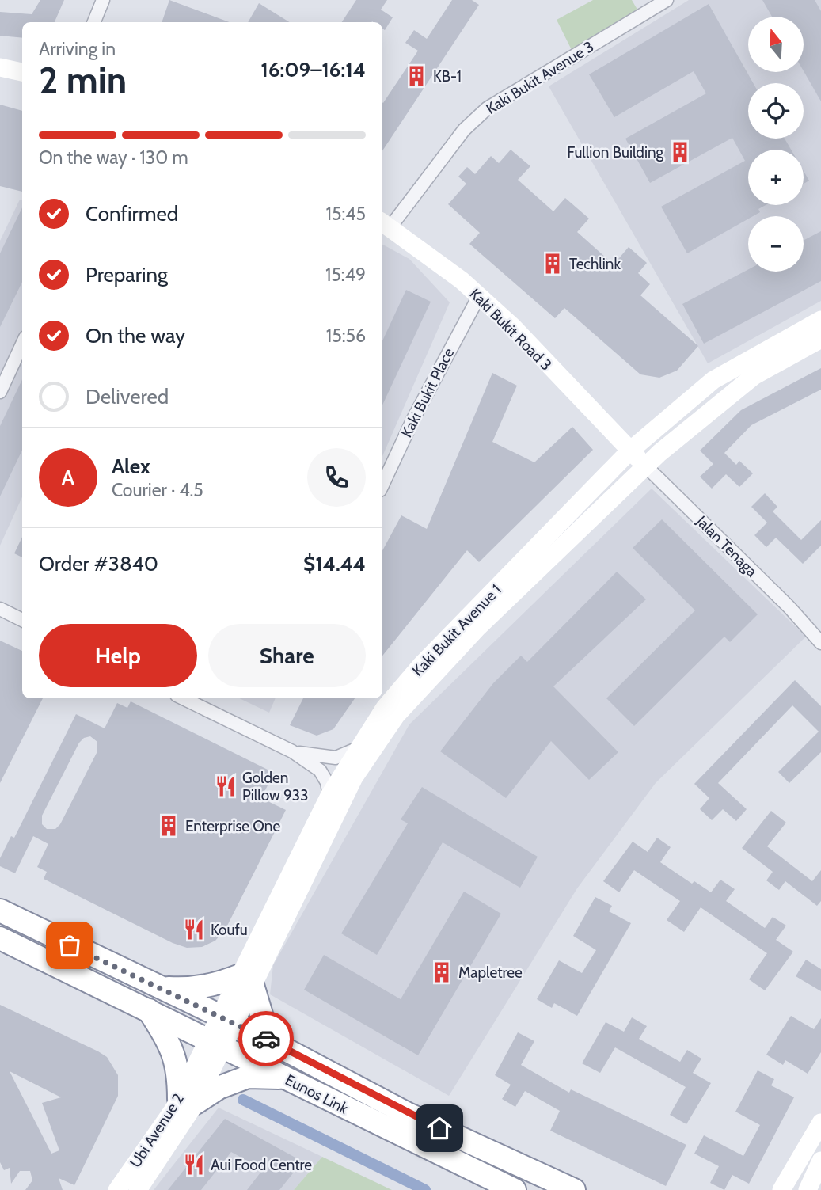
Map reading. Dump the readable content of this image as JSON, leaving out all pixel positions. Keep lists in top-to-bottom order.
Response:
{
  "streets": {
    "highway": ["Eunos Link"],
    "main road": [
      "Kaki Bukit Road 3",
      "Jalan Tenaga",
      "Kaki Bukit Avenue 1",
      "Ubi Avenue 2"
    ],
    "street": ["Kaki Bukit Avenue 3", "Kaki Bukit Place"]
  },
  "crossings": [
    ["Kaki Bukit Avenue 3", "Kaki Bukit Road 3"],
    ["Kaki Bukit Road 3", "Kaki Bukit Place"],
    ["Kaki Bukit Road 3", "Jalan Tenaga"],
    ["Kaki Bukit Road 3", "Kaki Bukit Avenue 1"],
    ["Jalan Tenaga", "Kaki Bukit Avenue 1"],
    ["Kaki Bukit Avenue 1", "Eunos Link"],
    ["Kaki Bukit Avenue 1", "Ubi Avenue 2"],
    ["Eunos Link", "Ubi Avenue 2"]
  ],
  "places": {
    "building": [
      "KB-1",
      "Fullion Building",
      "Techlink",
      "Enterprise One",
      "Mapletree"
    ],
    "restaurant": ["Golden Pillow 933", "Koufu", "Aui Food Centre"]
  },
  "north": "top",
  "page": {
    "map_buttons": ["+", "−"],
    "heading": ["2 min", "Arriving in", "16:09–16:14"],
    "panel": [
      "Alex",
      "Courier · 4.5",
      "Order #3840",
      "$14.44"
    ],
    "bar": "On the way · 130 m",
    "list": [
      ["Confirmed", "15:45"],
      ["Preparing", "15:49"],
      ["On the way", "15:56"],
      "Delivered"
    ],
    "round": "A",
    "buttons": ["Help", "Share"]
  }
}
